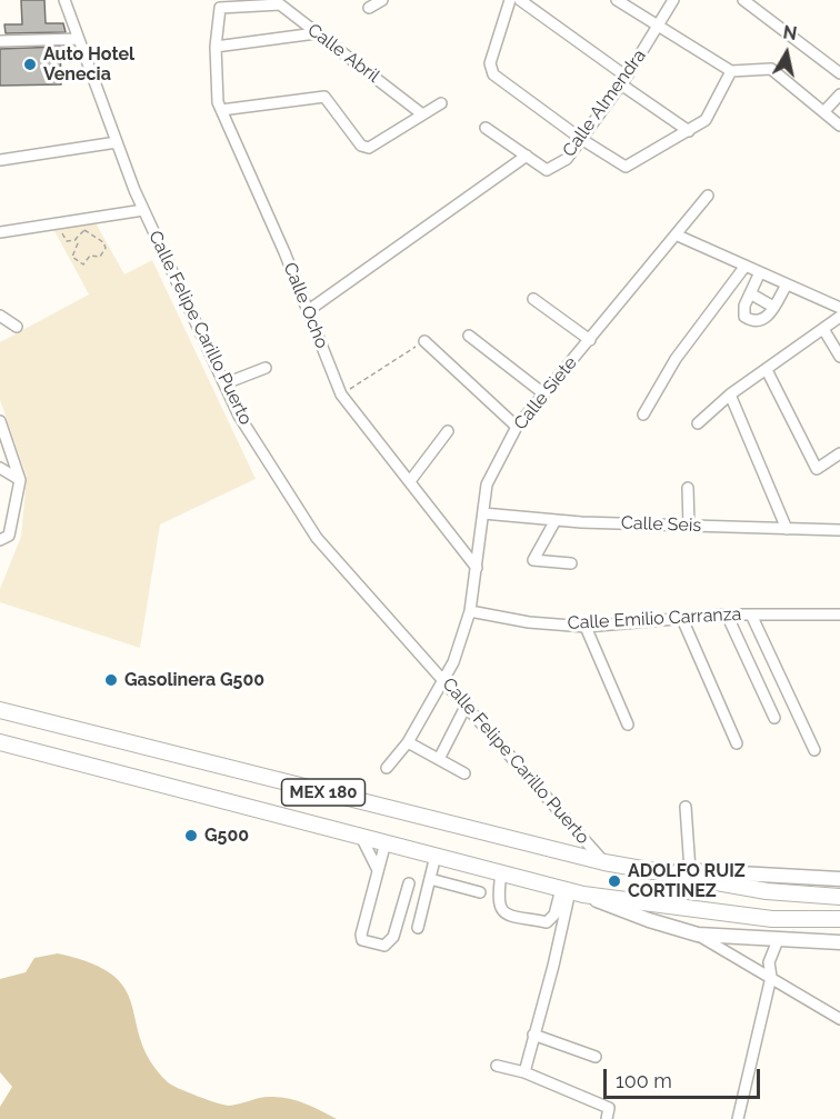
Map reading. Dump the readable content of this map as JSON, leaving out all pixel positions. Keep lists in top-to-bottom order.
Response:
{
  "streets": {
    "highway": ["MEX 180"],
    "street": [
      "Calle Abril",
      "Calle Almendra",
      "Calle Ocho",
      "Calle Felipe Carillo Puerto",
      "Calle Siete",
      "Calle Seis",
      "Calle Emilio Carranza"
    ]
  },
  "crossings": [
    ["Calle Abril", "Calle Ocho"],
    ["Calle Ocho", "Calle Siete"],
    ["Calle Felipe Carillo Puerto", "Calle Siete"],
    ["Calle Felipe Carillo Puerto", "MEX 180"],
    ["Calle Siete", "Calle Seis"],
    ["Calle Siete", "Calle Emilio Carranza"]
  ],
  "places": [
    "Auto Hotel Venecia",
    "Gasolinera G500",
    "G500",
    "ADOLFO RUIZ CORTINEZ"
  ],
  "scale_bar": "100 m",
  "north": "top"
}
